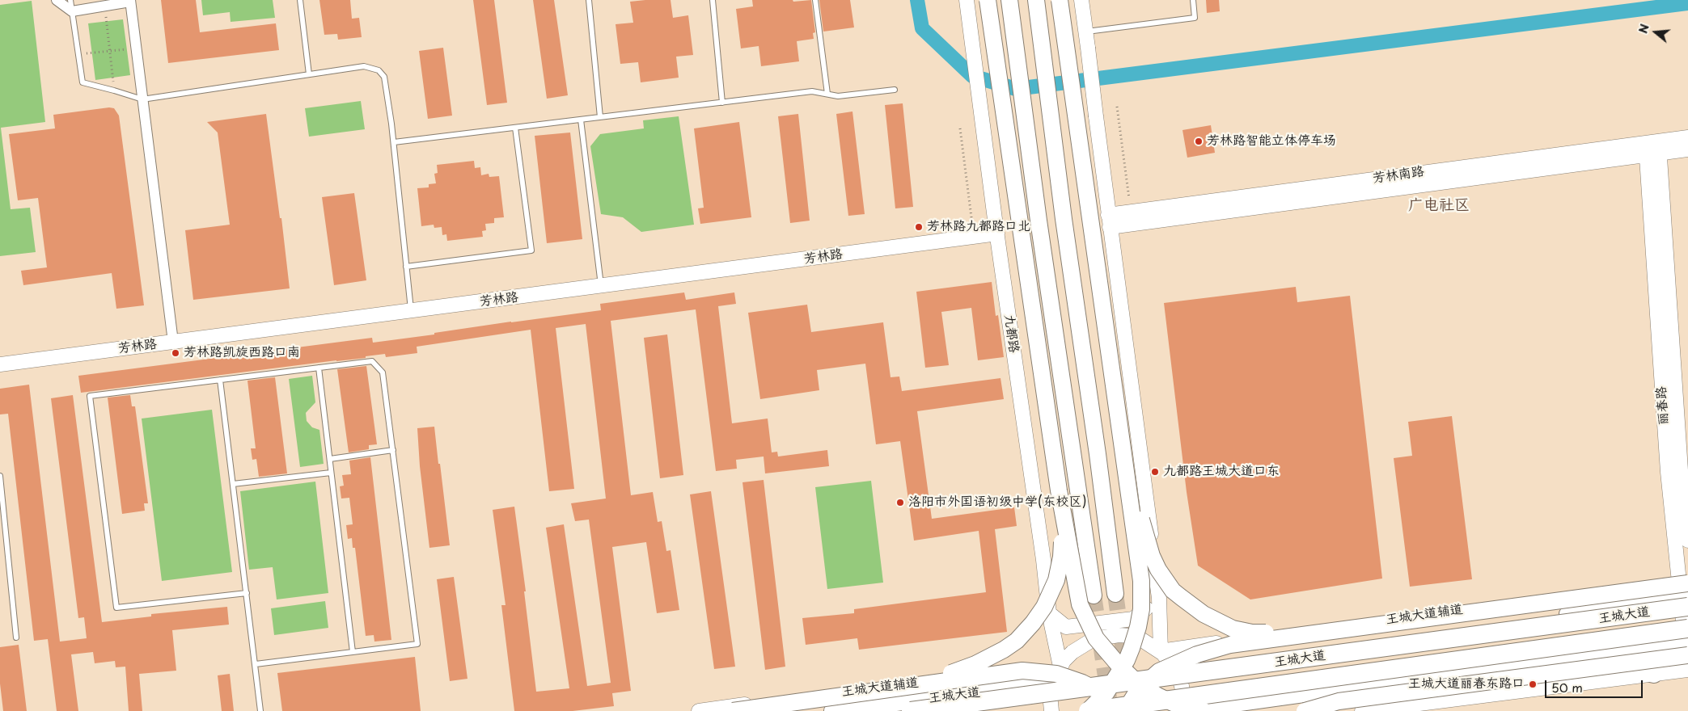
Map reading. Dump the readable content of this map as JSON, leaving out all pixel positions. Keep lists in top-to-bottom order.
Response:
{
  "streets": {
    "highway": ["王城大道"],
    "main road": [
      "芳林南路",
      "芳林路",
      "九都路",
      "丽春路",
      "王城大道辅道"
    ]
  },
  "crossings": [
    ["芳林南路", "丽春路"],
    ["芳林路", "九都路"],
    ["九都路", "王城大道辅道"],
    ["丽春路", "王城大道辅道"],
    ["丽春路", "王城大道"]
  ],
  "districts": ["广电社区"],
  "places": [
    "芳林路智能立体停车场",
    "芳林路九都路口北",
    "芳林路凯旋西路口南",
    "九都路王城大道口东",
    "洛阳市外国语初级中学(东校区)",
    "王城大道丽春东路口"
  ],
  "scale_bar": "50 m",
  "north": "left"
}
